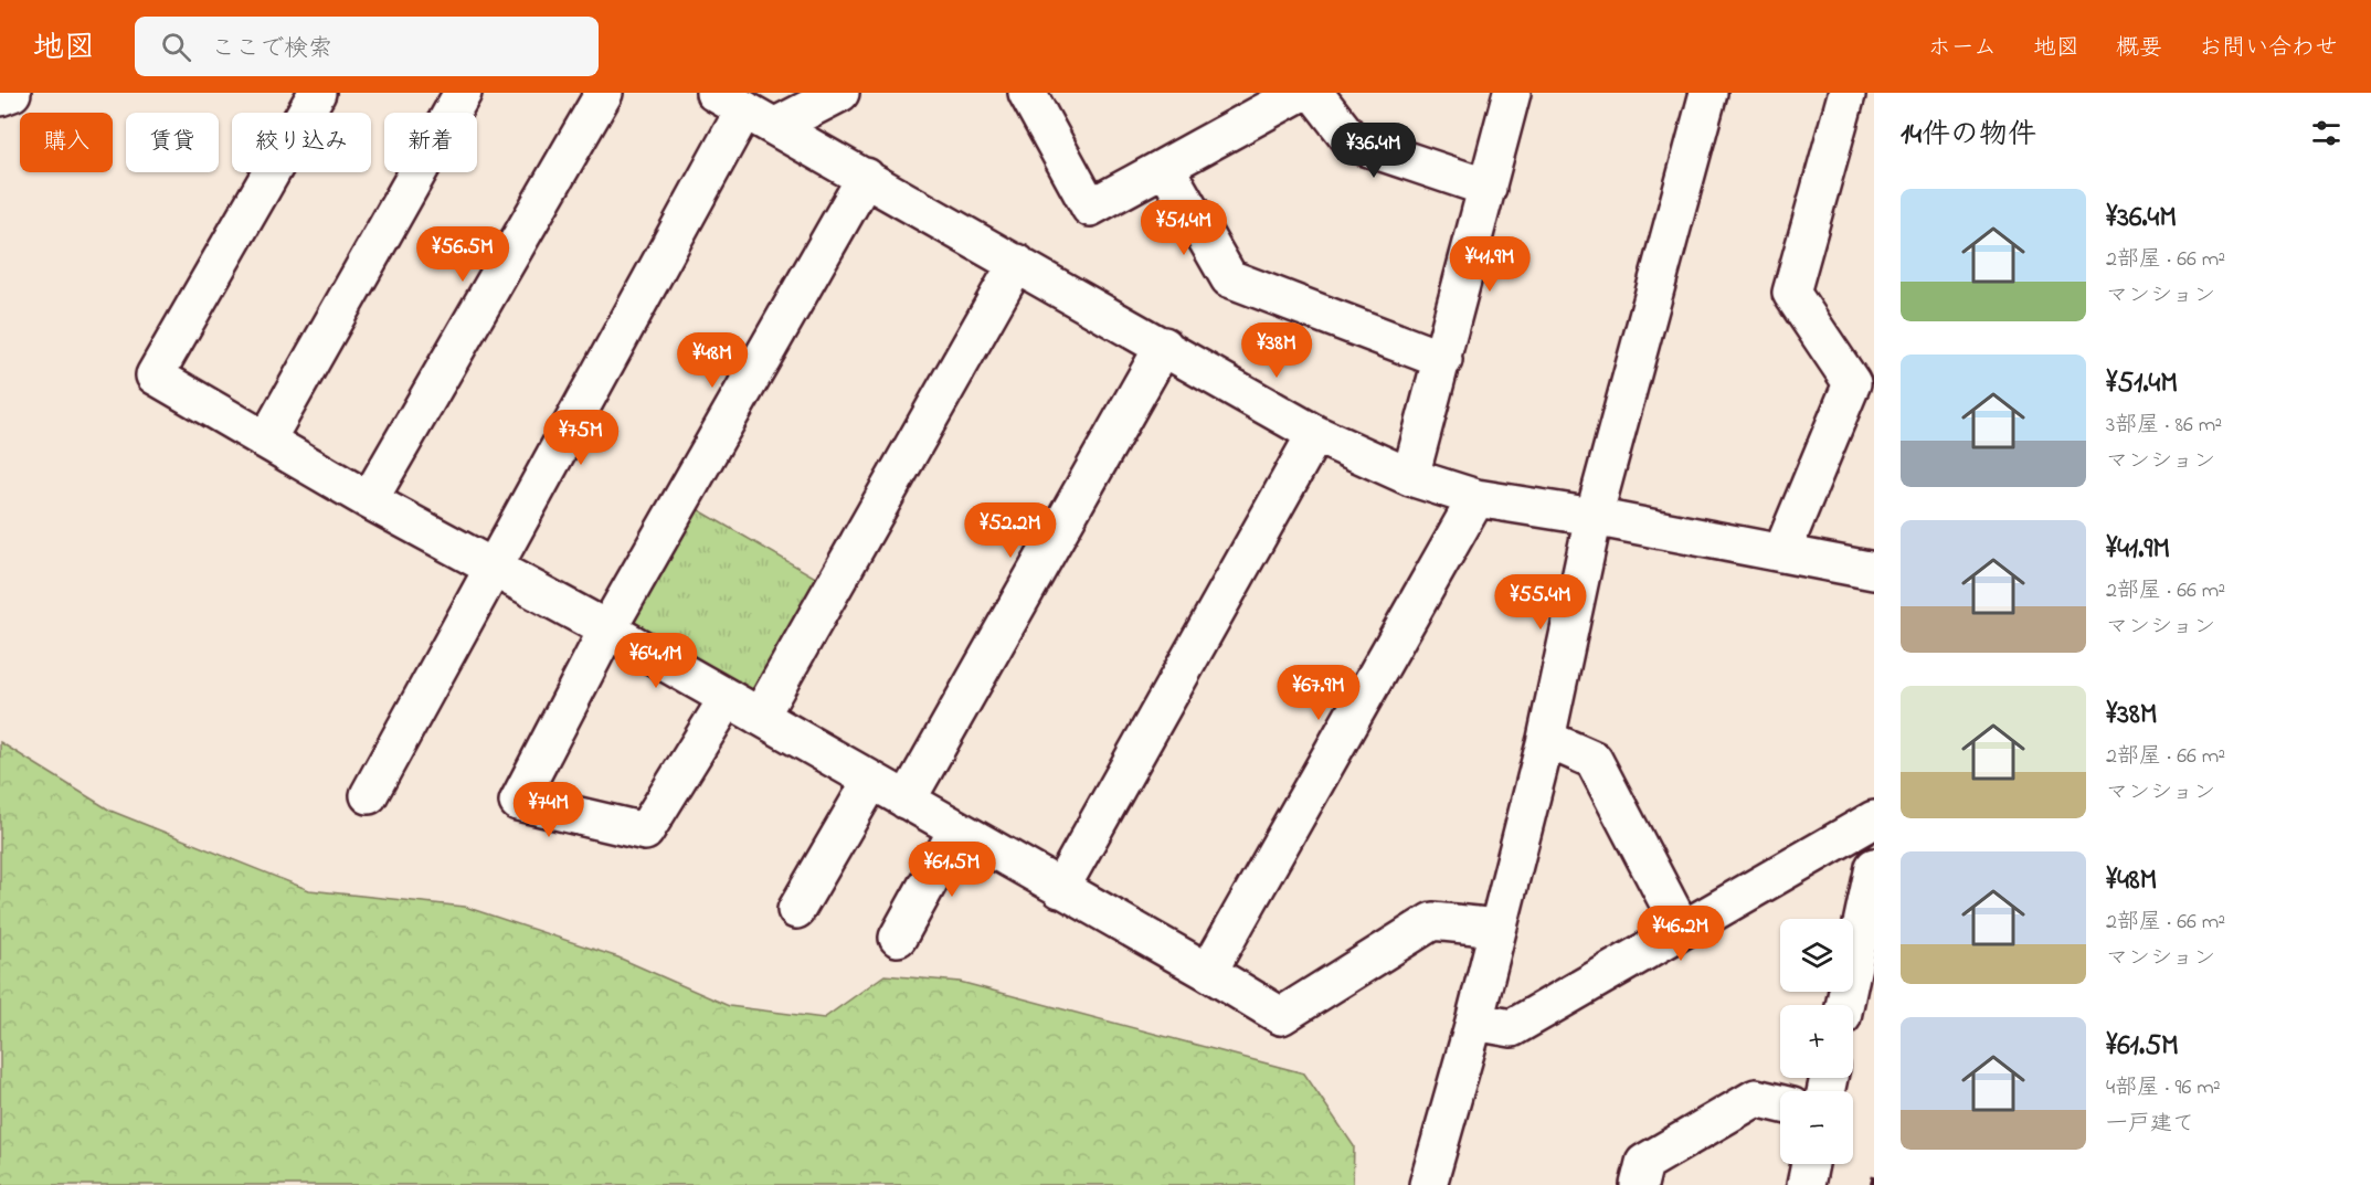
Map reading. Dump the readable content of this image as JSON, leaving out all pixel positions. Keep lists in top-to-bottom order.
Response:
{
  "page": {
    "header": "地図",
    "search": "ここで検索",
    "nav": [
      "ホーム",
      "地図",
      "概要",
      "お問い合わせ"
    ],
    "heading": "14件の物件",
    "chip": [
      "購入",
      "賃貸",
      "絞り込み",
      "新着"
    ],
    "price": [
      "¥36.4M",
      "¥51.4M",
      "¥56.5M",
      "¥41.9M",
      "¥38M",
      "¥48M",
      "¥75M",
      "¥52.2M",
      "¥55.4M",
      "¥64.1M",
      "¥67.9M",
      "¥74M",
      "¥61.5M",
      "¥46.2M"
    ],
    "list": [
      {
        "name": "¥36.4M",
        "note": "2部屋 · 66 m² · マンション"
      },
      {
        "name": "¥51.4M",
        "note": "3部屋 · 86 m² · マンション"
      },
      {
        "name": "¥41.9M",
        "note": "2部屋 · 66 m² · マンション"
      },
      {
        "name": "¥38M",
        "note": "2部屋 · 66 m² · マンション"
      },
      {
        "name": "¥48M",
        "note": "2部屋 · 66 m² · マンション"
      },
      {
        "name": "¥61.5M",
        "note": "4部屋 · 96 m² · 一戸建て"
      }
    ],
    "map_buttons": ["+", "−"]
  }
}
